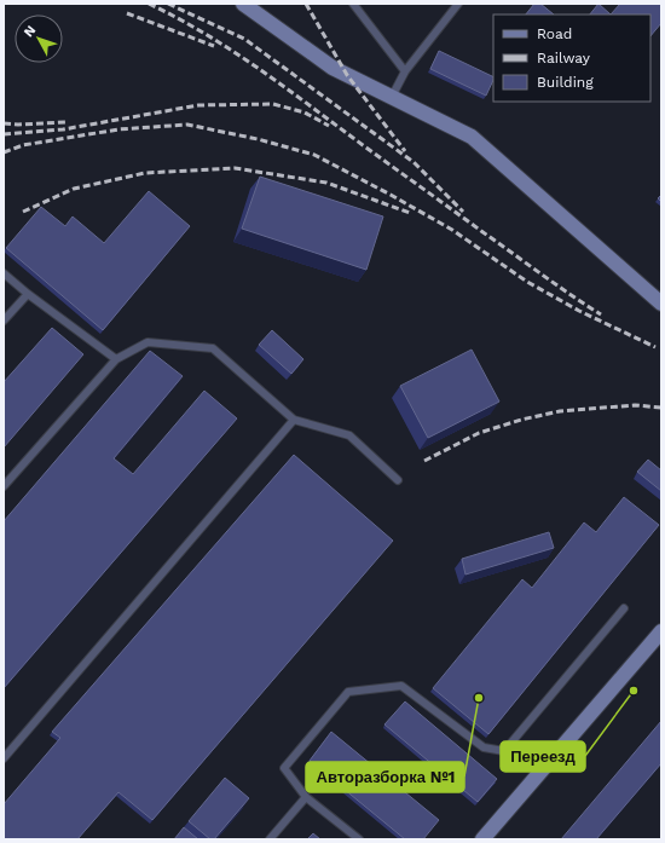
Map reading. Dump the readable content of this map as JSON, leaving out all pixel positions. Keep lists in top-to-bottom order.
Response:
{
  "places": ["Переезд", "Авторазборка №1"],
  "legend": ["Road", "Railway", "Building"],
  "north": "top left"
}
